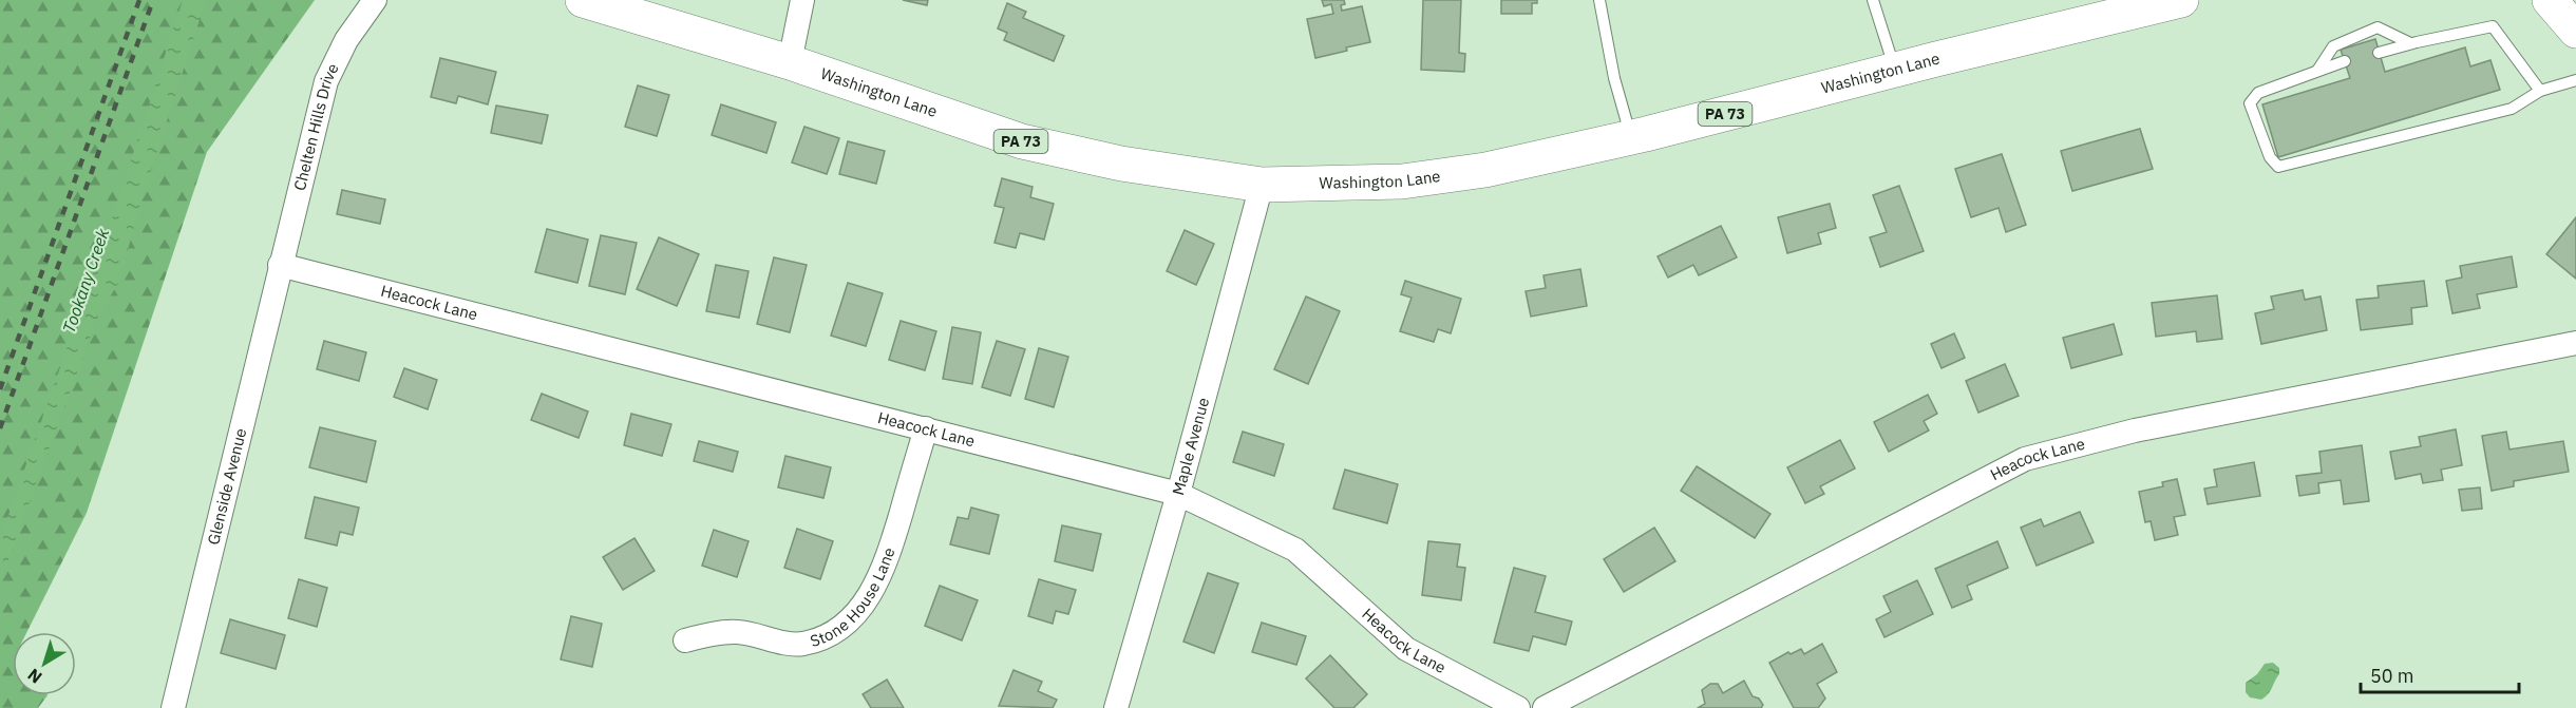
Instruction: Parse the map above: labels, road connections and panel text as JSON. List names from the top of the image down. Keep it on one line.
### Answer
{"streets":{"main road":["Washington Lane","PA 73"],"street":["Chelten Hills Drive","Heacock Lane","Maple Avenue","Glenside Avenue","Stone House Lane"]},"crossings":[["Washington Lane","Maple Avenue"],["Chelten Hills Drive","Heacock Lane"],["Chelten Hills Drive","Glenside Avenue"],["Heacock Lane","Maple Avenue"],["Heacock Lane","Glenside Avenue"],["Heacock Lane","Stone House Lane"]],"water":["Tookany Creek"],"scale_bar":"50 m","north":"bottom left"}
